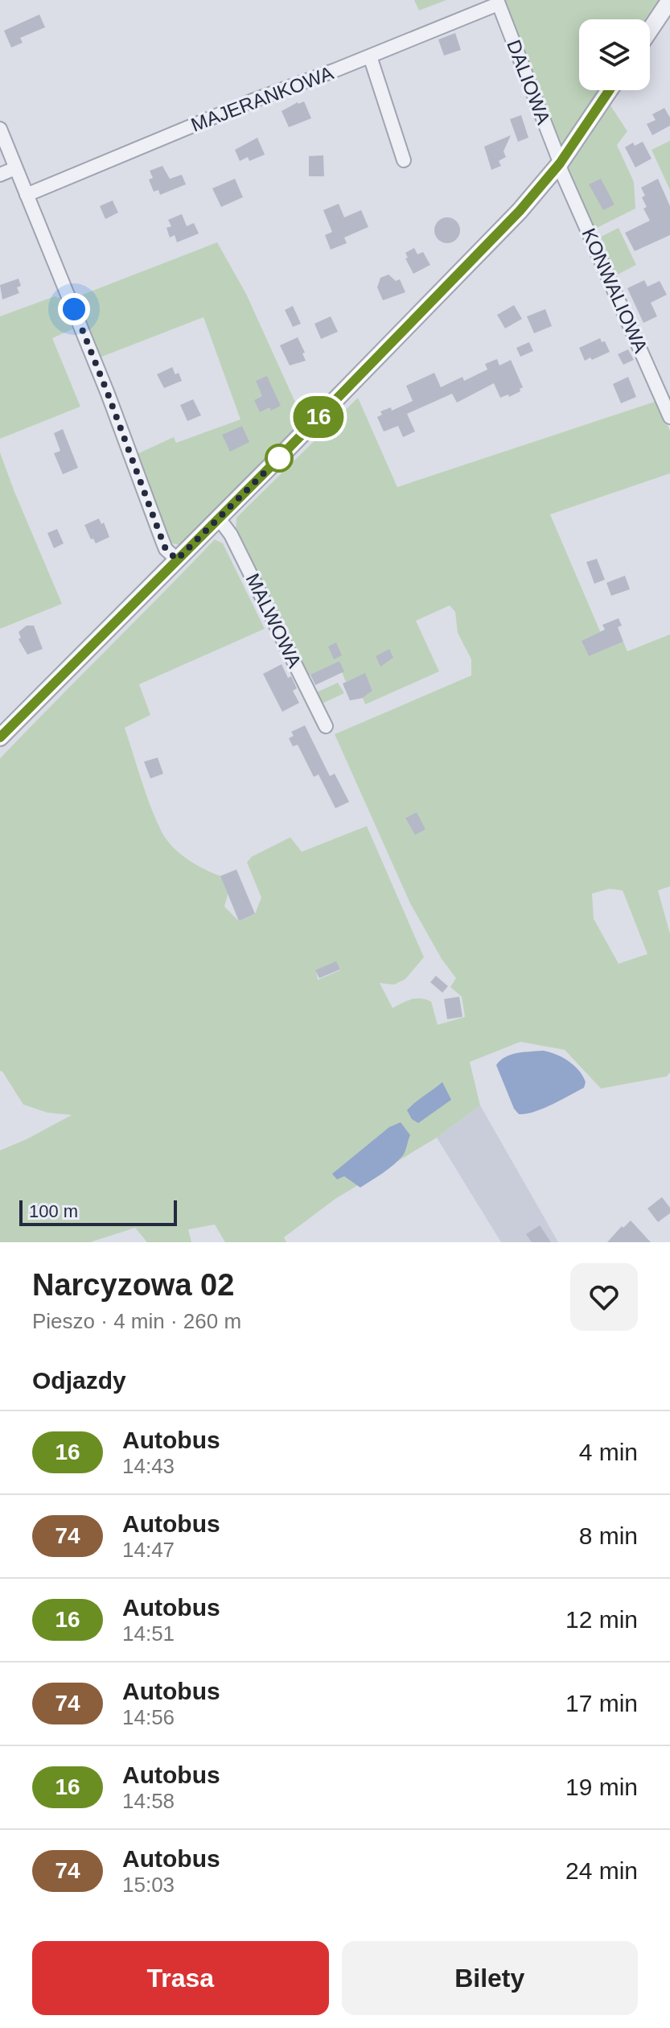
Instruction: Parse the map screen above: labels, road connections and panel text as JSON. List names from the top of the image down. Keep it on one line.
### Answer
{"streets":{"street":["DALIOWA","MAJERANKOWA","KONWALIOWA","MALWOWA"]},"crossings":[["DALIOWA","MAJERANKOWA"],["DALIOWA","KONWALIOWA"]],"lines":["bus line 16"],"scale_bar":"100 m","page":{"on_map":"16","scale":"100 m","heading":[["Narcyzowa 02","Pieszo · 4 min · 260 m"],"Odjazdy"],"list":[{"mark":"16","name":"Autobus","note":"14:43","value":"4 min"},{"mark":"74","name":"Autobus","note":"14:47","value":"8 min"},{"mark":"16","name":"Autobus","note":"14:51","value":"12 min"},{"mark":"74","name":"Autobus","note":"14:56","value":"17 min"},{"mark":"16","name":"Autobus","note":"14:58","value":"19 min"},{"mark":"74","name":"Autobus","note":"15:03","value":"24 min"}],"buttons":["Trasa","Bilety"]}}
